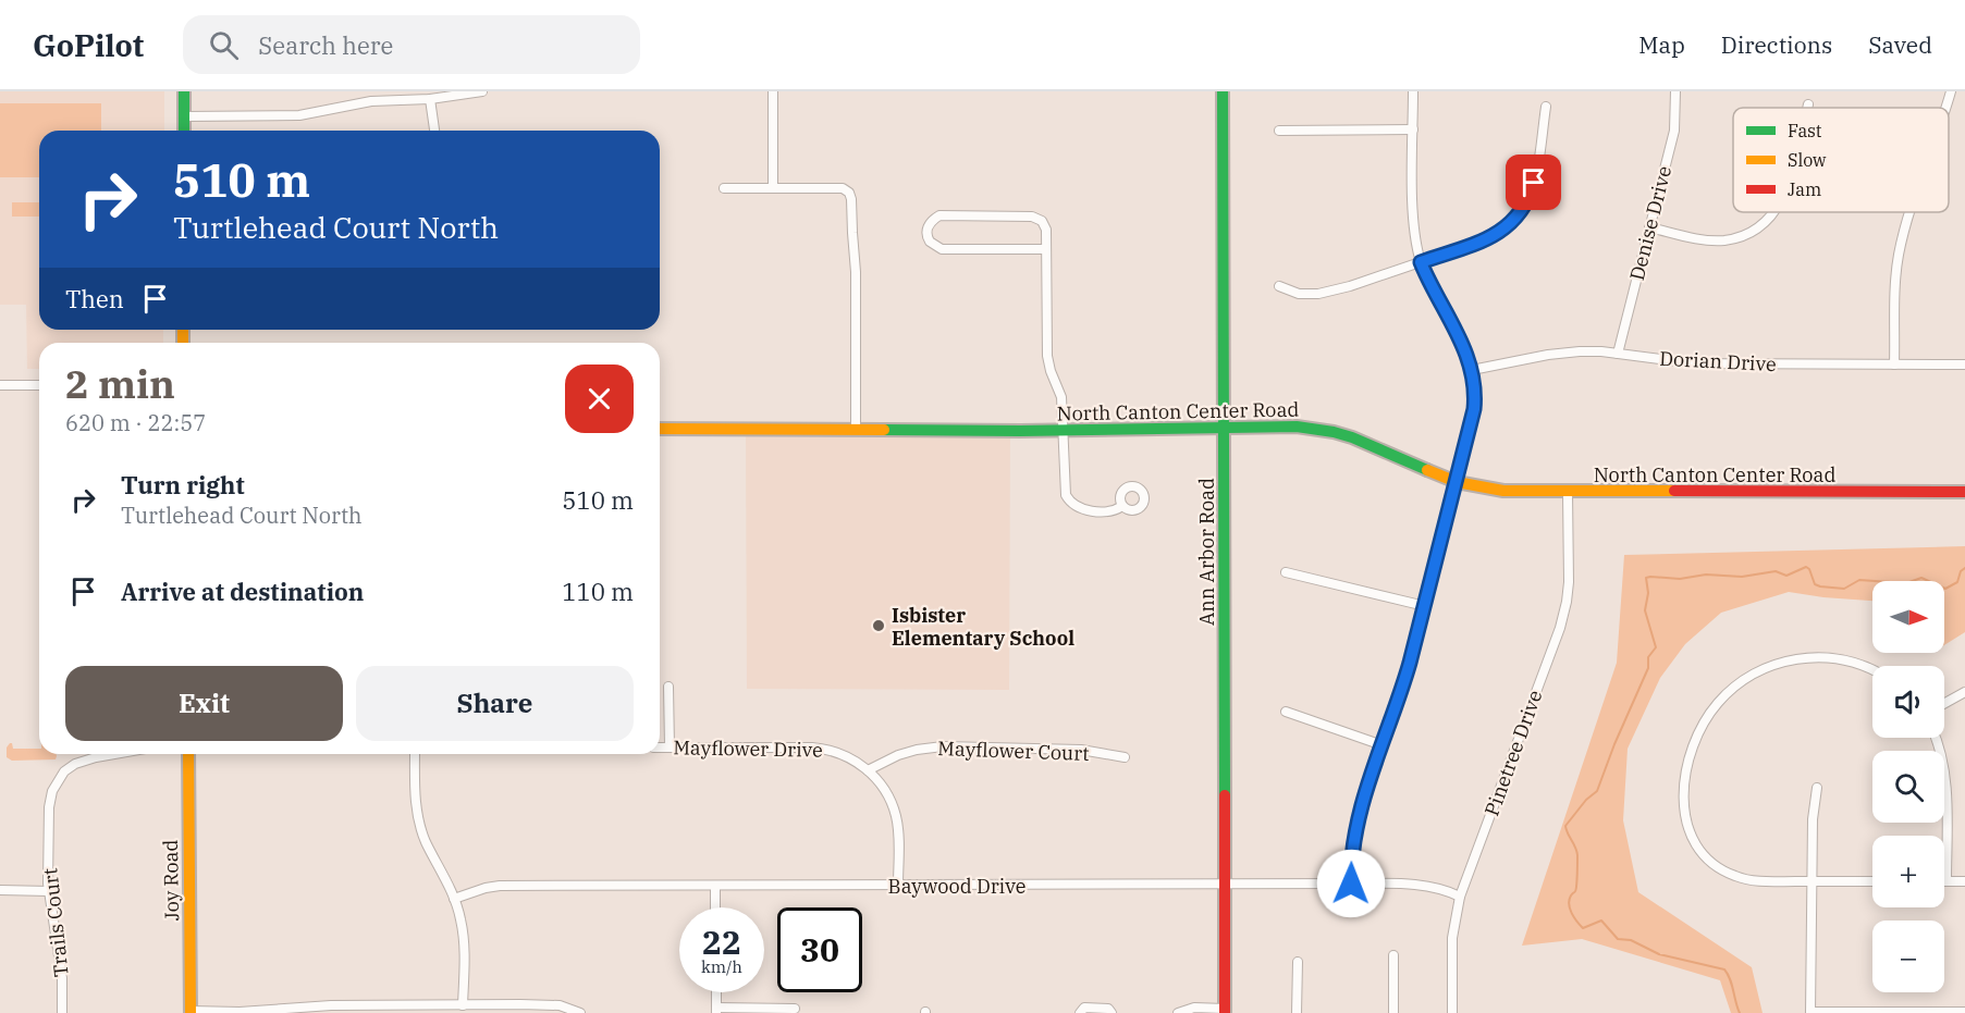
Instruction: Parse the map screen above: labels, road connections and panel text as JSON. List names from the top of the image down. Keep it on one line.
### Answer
{"streets":{"street":["Denise Drive","Dorian Drive","North Canton Center Road","Ann Arbor Road","Mayflower Drive","Mayflower Court","Pinetree Drive","Joy Road","Baywood Drive","Trails Court"]},"crossings":[["Denise Drive","Dorian Drive"],["North Canton Center Road","Ann Arbor Road"],["North Canton Center Road","Pinetree Drive"],["Ann Arbor Road","Baywood Drive"],["Mayflower Drive","Mayflower Court"],["Mayflower Drive","Baywood Drive"],["Pinetree Drive","Baywood Drive"]],"places":["Isbister Elementary School"],"legend":["Fast","Slow","Jam"],"north":"right","page":{"header":"GoPilot","search":"Search here","nav":["Map","Directions","Saved"],"turn":["510 m","Turtlehead Court North"],"then":"Then","heading":["2 min","620 m · 22:57"],"list":[{"name":"Turn right","note":"Turtlehead Court North","value":"510 m"},{"name":"Arrive at destination","value":"110 m"}],"map_buttons":["+","−"],"buttons":["Exit","Share"],"speed":"22 km/h","limit":"30"}}
